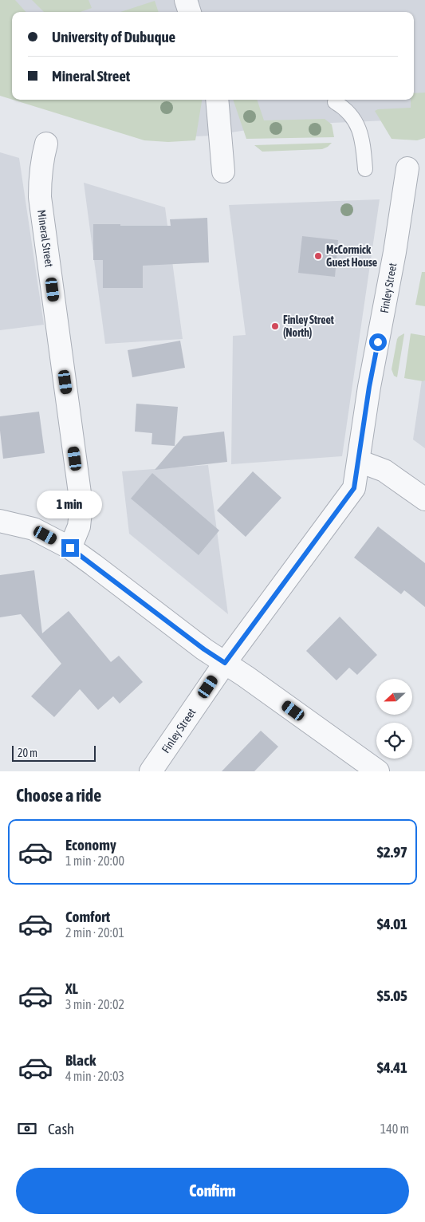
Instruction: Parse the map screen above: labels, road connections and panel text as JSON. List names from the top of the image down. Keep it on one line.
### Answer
{"streets":{"street":["Mineral Street","Finley Street"]},"places":["McCormick Guest House","Finley Street (North)"],"scale_bar":"20 m","north":"left","page":{"banner":["University of Dubuque","Mineral Street"],"bubble":"1 min","scale":"20 m","heading":"Choose a ride","list":[{"name":"Economy","note":"1 min · 20:00","value":"$2.97"},{"name":"Comfort","note":"2 min · 20:01","value":"$4.01"},{"name":"XL","note":"3 min · 20:02","value":"$5.05"},{"name":"Black","note":"4 min · 20:03","value":"$4.41"}],"pay":["Cash","140 m"],"buttons":"Confirm"}}
